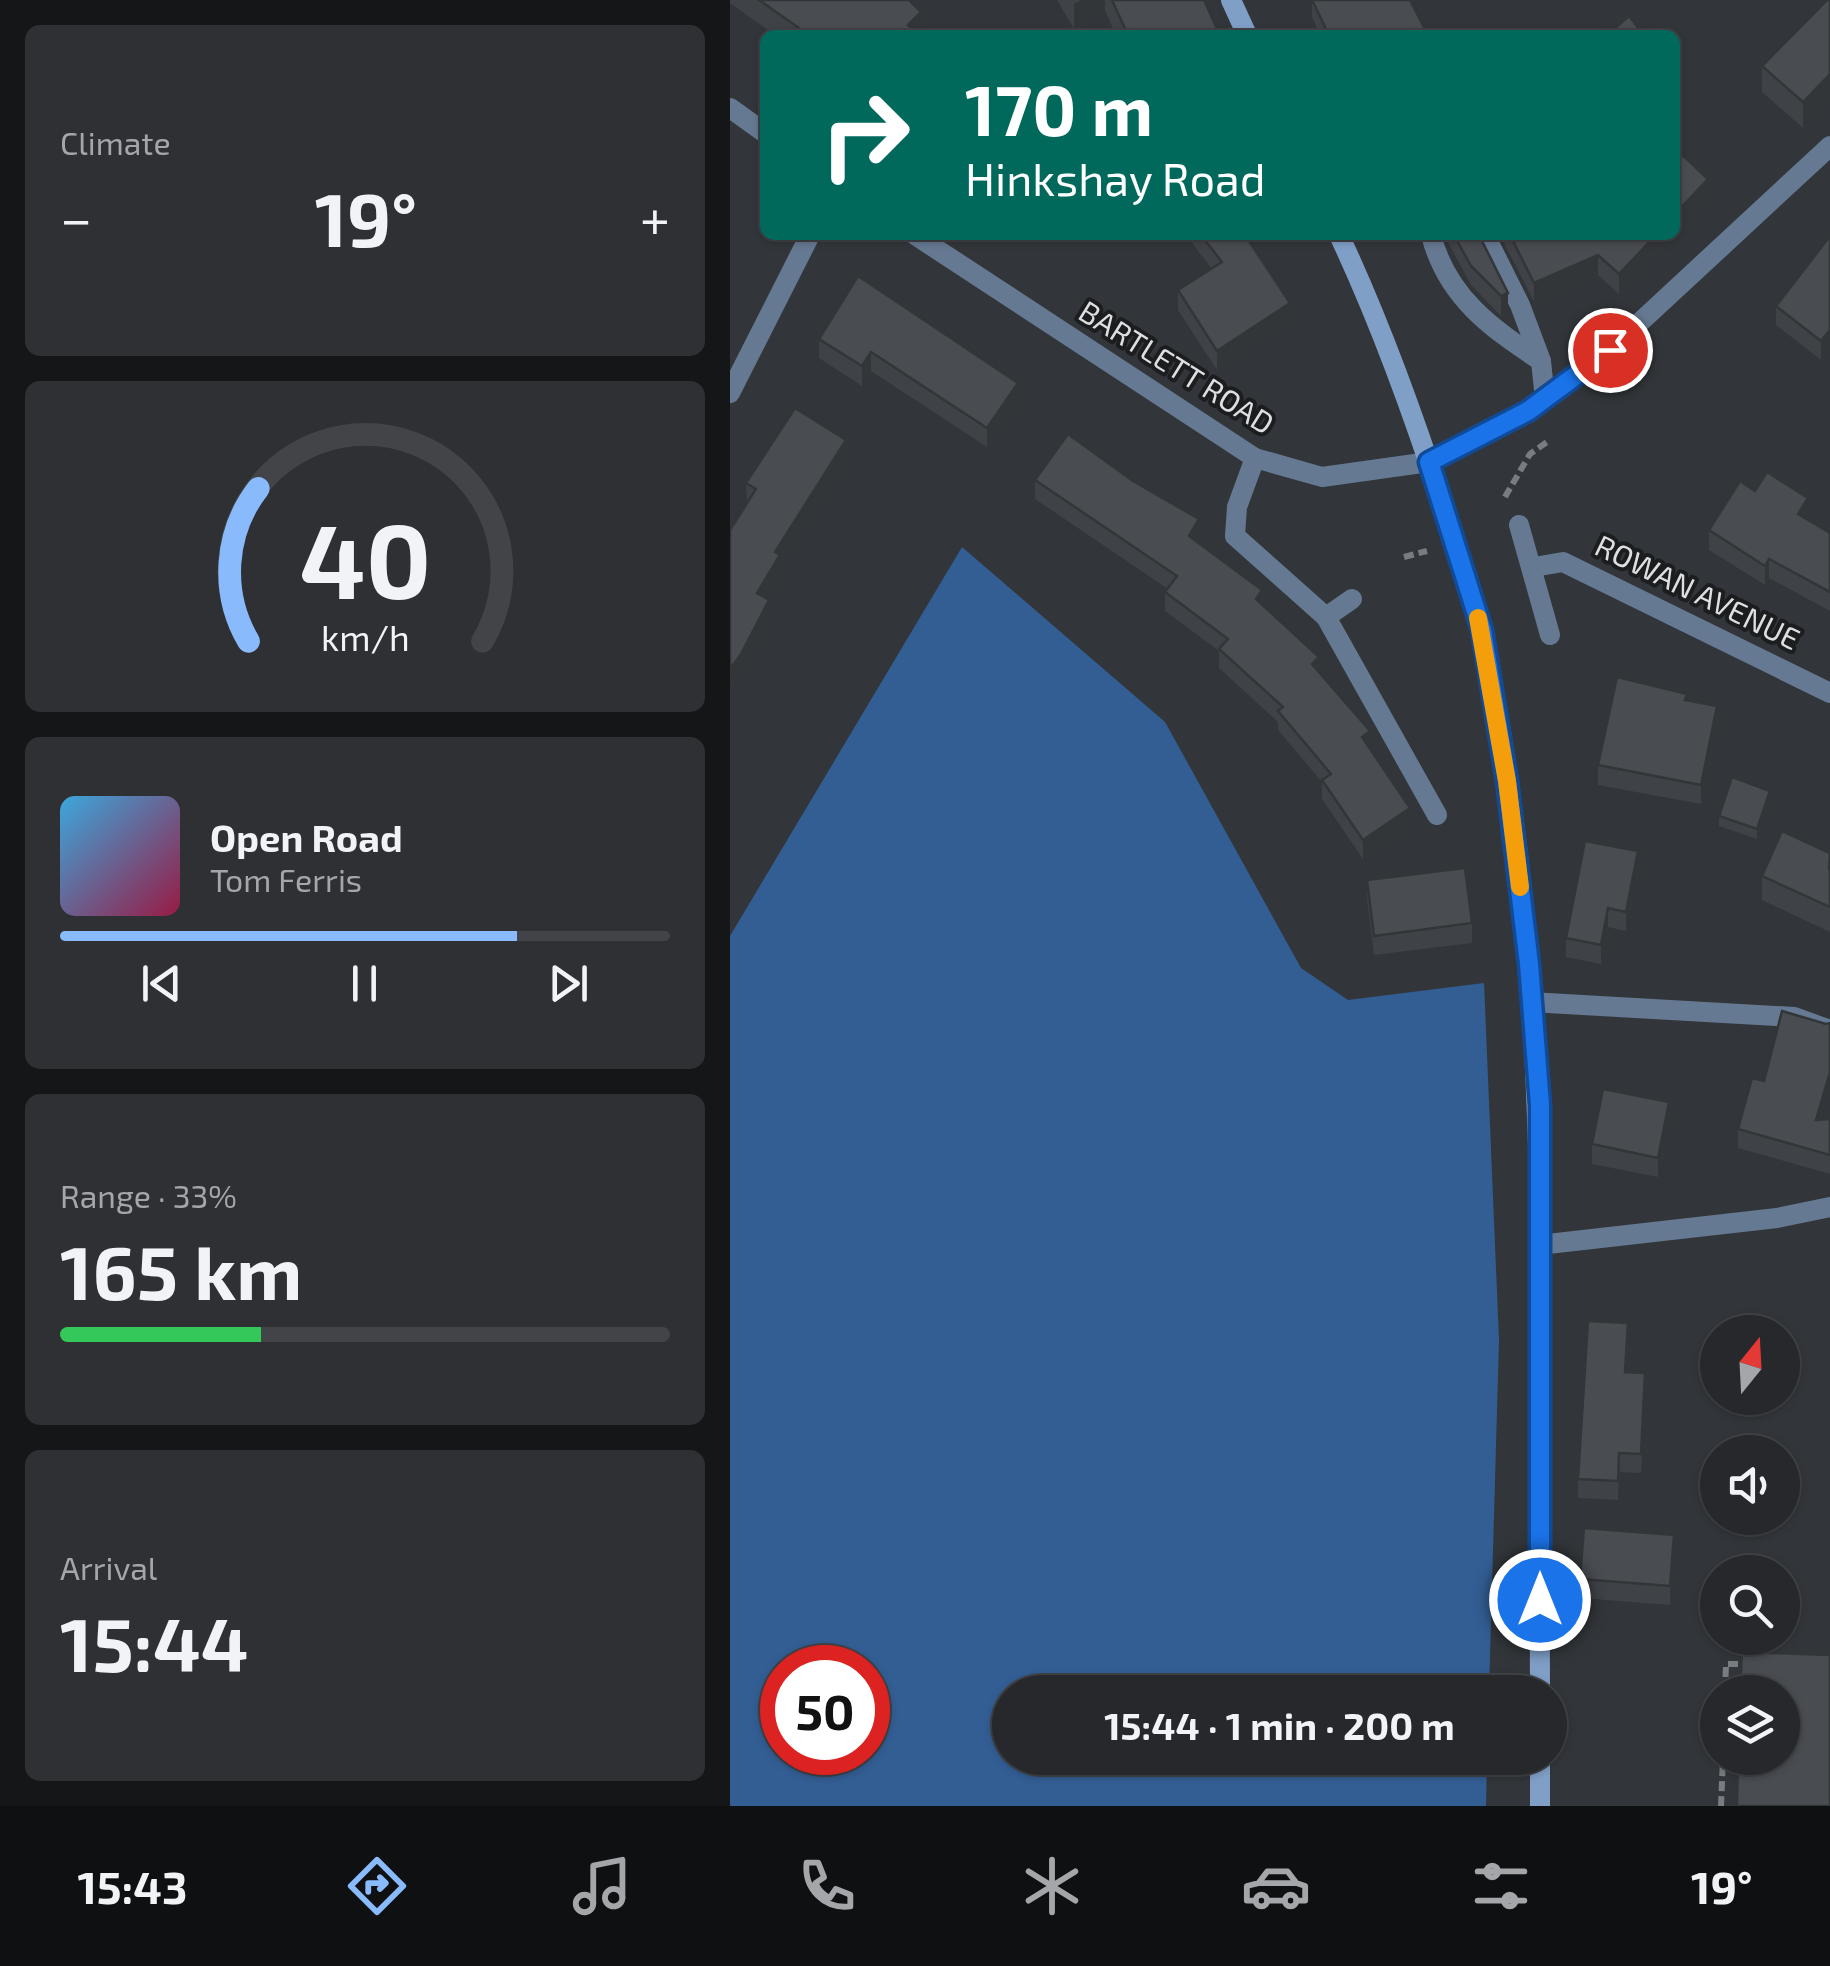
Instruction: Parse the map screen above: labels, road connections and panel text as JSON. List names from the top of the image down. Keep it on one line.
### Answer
{"streets":{"street":["BARTLETT ROAD","ROWAN AVENUE"]},"north":"top","page":{"tile":["Climate",["Range · 33%","165 km"],["Arrival","15:44"]],"turn":["170 m","Hinkshay Road"],"heat":["−","19°","+"],"song":["Open Road","Tom Ferris"],"limit":"50","trip":"15:44 · 1 min · 200 m","tabs":["15:43","19°"],"gauge":["40","km/h"]}}
